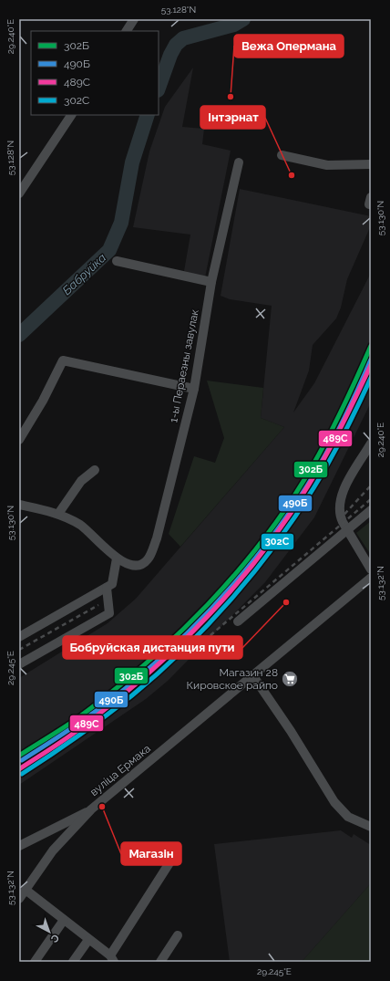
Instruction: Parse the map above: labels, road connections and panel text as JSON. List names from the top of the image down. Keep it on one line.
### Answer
{"streets":{"street":["1-ы Пераезны завулак","вуліца Ермака"]},"water":["Бабруйка"],"places":{"other":["Вежа Опермана","Інтэрнат","Бобруйская дистанция пути","Магазін"],"supermarket":["Магазин 28 Кировское райпо"]},"lines":["transit line 302Б","transit line 490Б","transit line 489С","transit line 302С"],"legend":["302Б","490Б","489С","302С"],"north":"bottom right","coordinates":["53.128°N","29.240°E","53.130°N","53.132°N","29.245°E"]}
